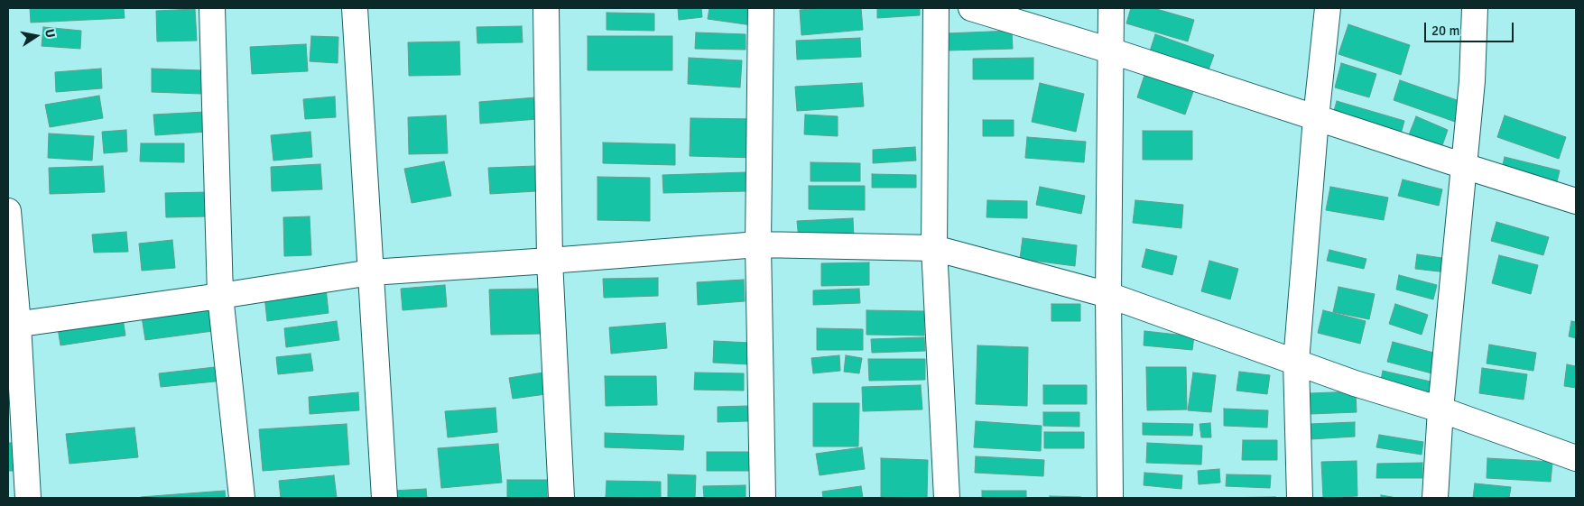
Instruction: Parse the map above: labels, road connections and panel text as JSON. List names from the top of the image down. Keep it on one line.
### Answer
{"scale_bar":"20 m","north":"right"}
